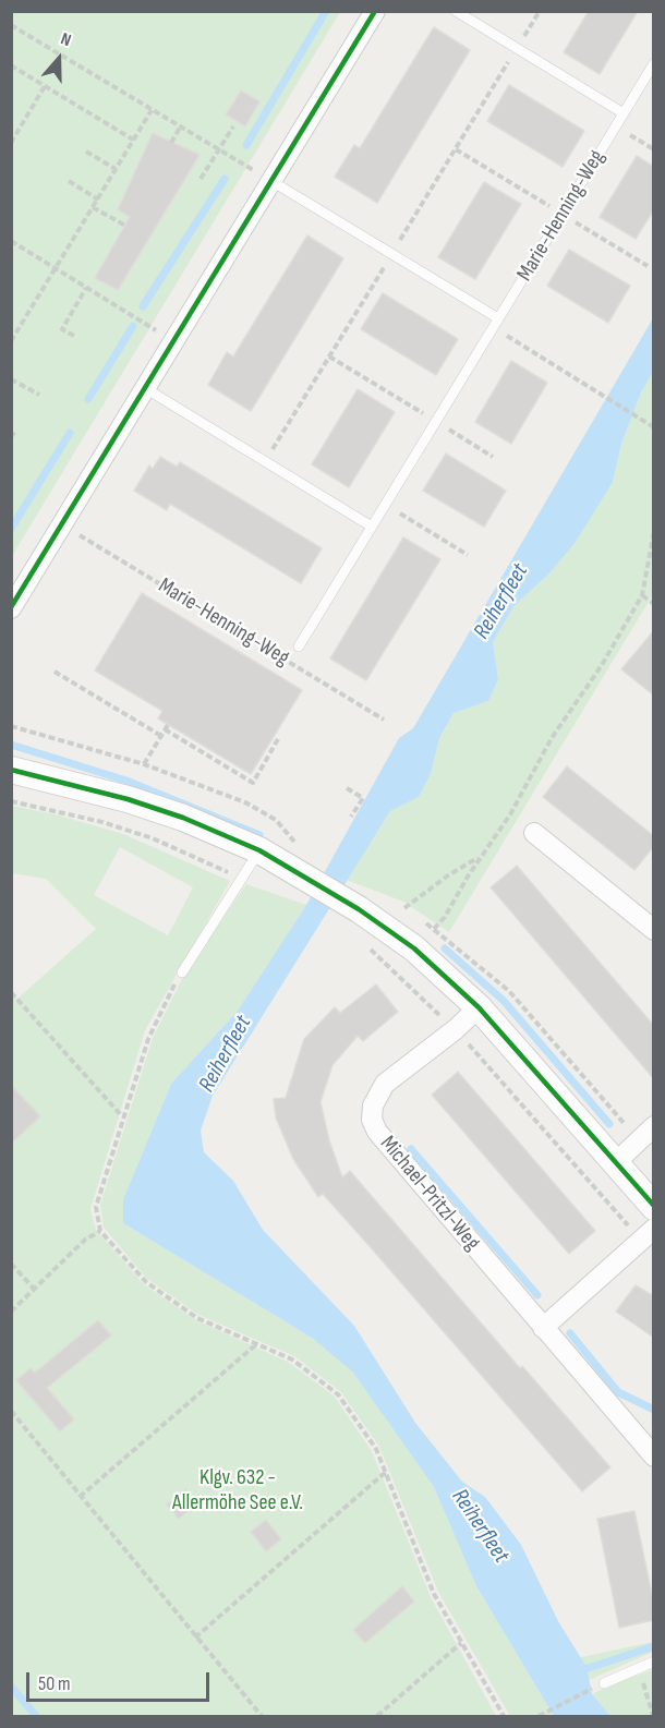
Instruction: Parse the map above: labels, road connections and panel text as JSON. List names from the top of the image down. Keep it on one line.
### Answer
{"streets":{"street":["Michael-Pritzl-Weg"],"lane":["Marie-Henning-Weg"]},"water":["Reiherfleet"],"parks":["Klgv. 632 - Allermöhe See e.V."],"scale_bar":"50 m","north":"top"}
